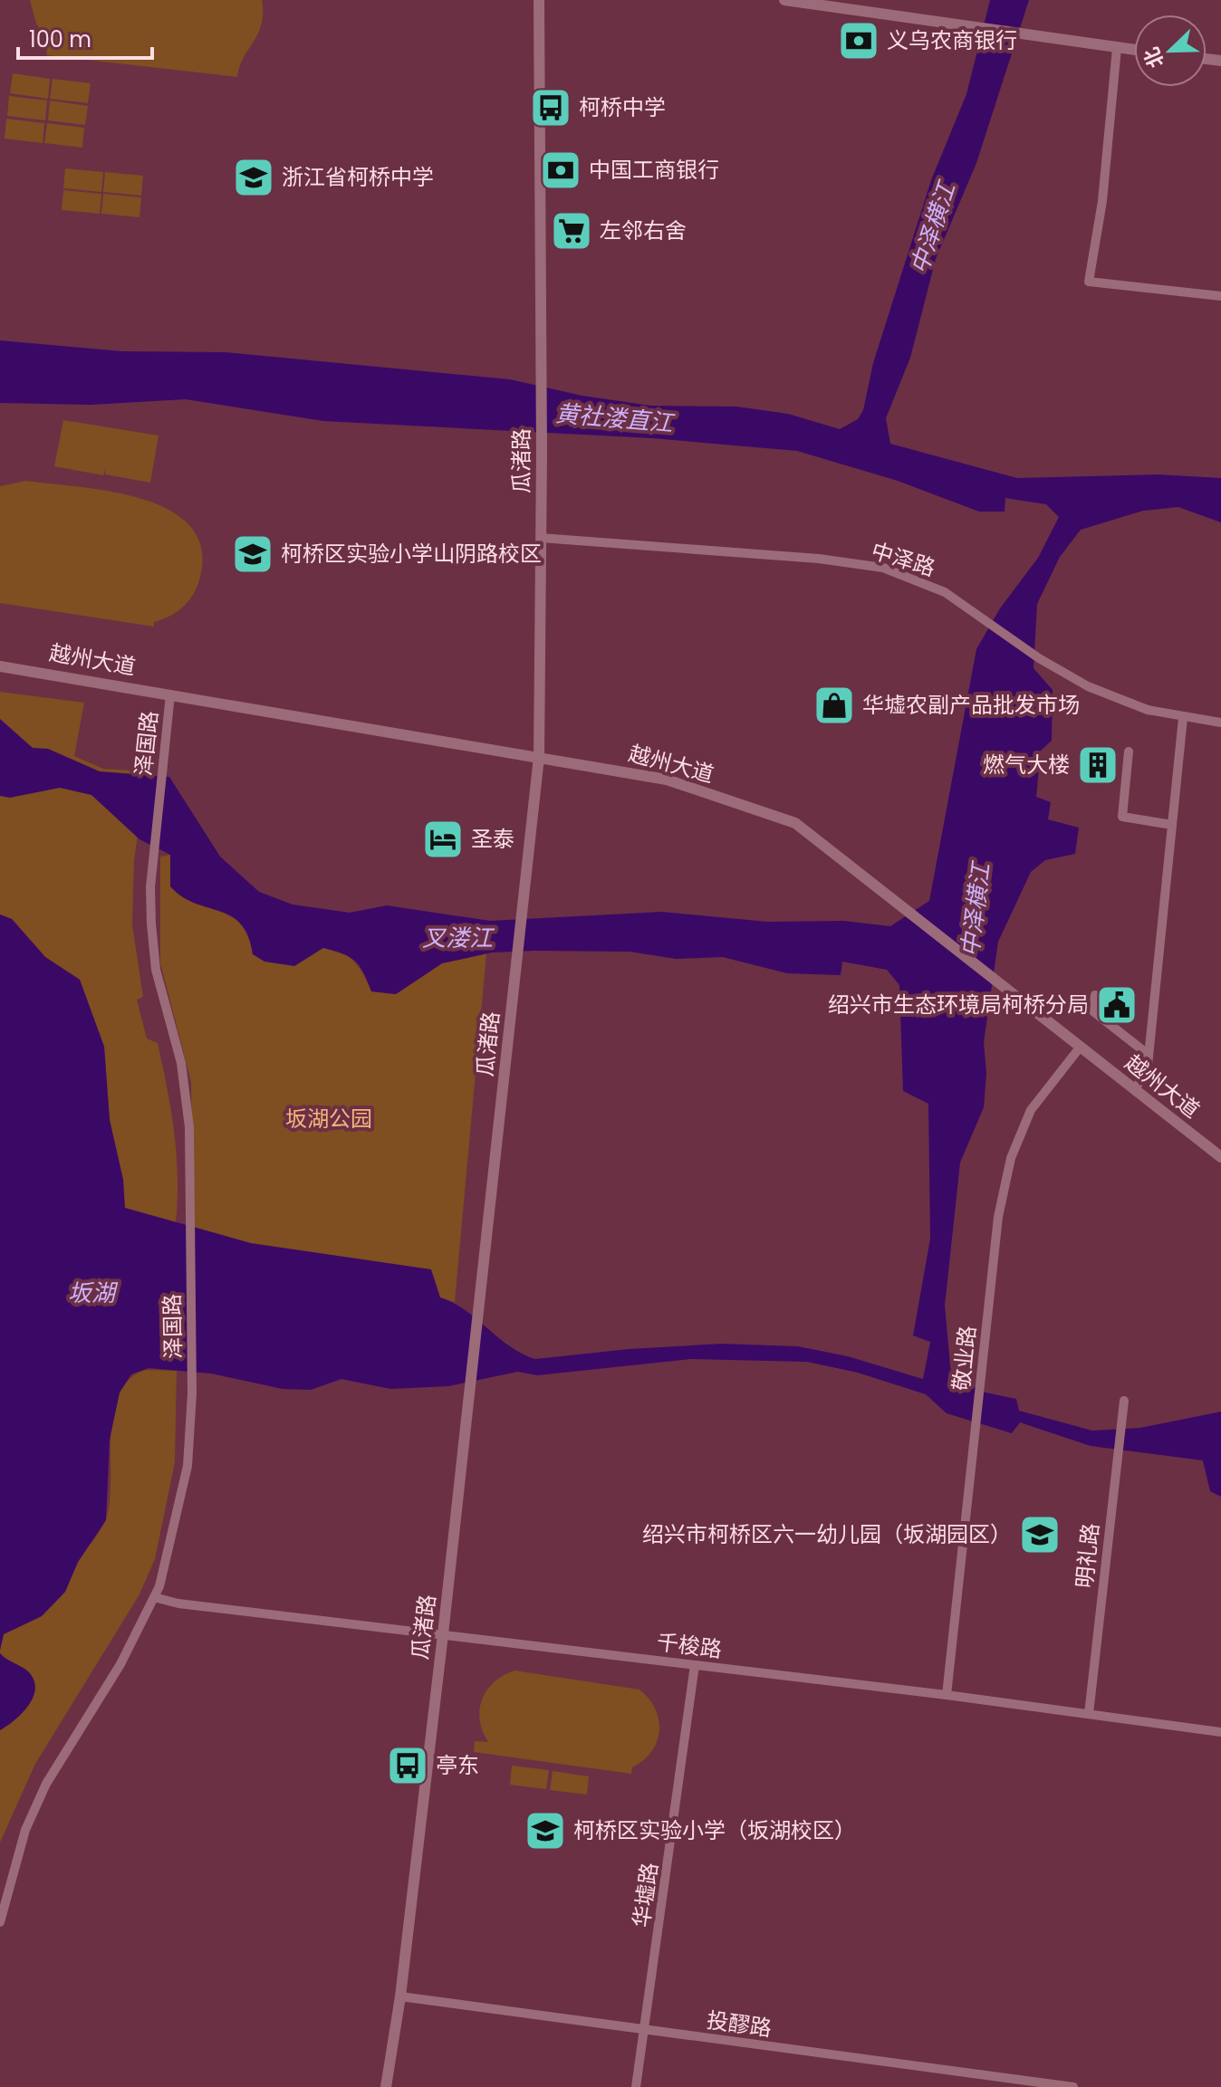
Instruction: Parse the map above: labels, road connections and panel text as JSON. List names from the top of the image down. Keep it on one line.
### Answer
{"streets":{"street":["瓜渚路","中泽路","越州大道","泽国路","敬业路","明礼路","千梭路","华墟路","投醪路"]},"crossings":[["瓜渚路","中泽路"],["瓜渚路","越州大道"],["瓜渚路","千梭路"],["瓜渚路","投醪路"],["越州大道","泽国路"],["越州大道","敬业路"],["泽国路","千梭路"],["敬业路","千梭路"],["明礼路","千梭路"],["千梭路","华墟路"],["华墟路","投醪路"]],"water":["中泽横江","黄社溇直江","叉溇江","坂湖"],"parks":["坂湖公园"],"places":{"bank":["义乌农商银行","中国工商银行"],"bus stop":["柯桥中学","亭东"],"school or university":["浙江省柯桥中学","柯桥区实验小学山阴路校区","绍兴市柯桥区六一幼儿园（坂湖园区）","柯桥区实验小学（坂湖校区）"],"supermarket":["左邻右舍"],"shop":["华墟农副产品批发市场"],"building":["燃气大楼"],"hotel":["圣泰"],"public building":["绍兴市生态环境局柯桥分局"]},"scale_bar":"100 m","north":"bottom left"}
